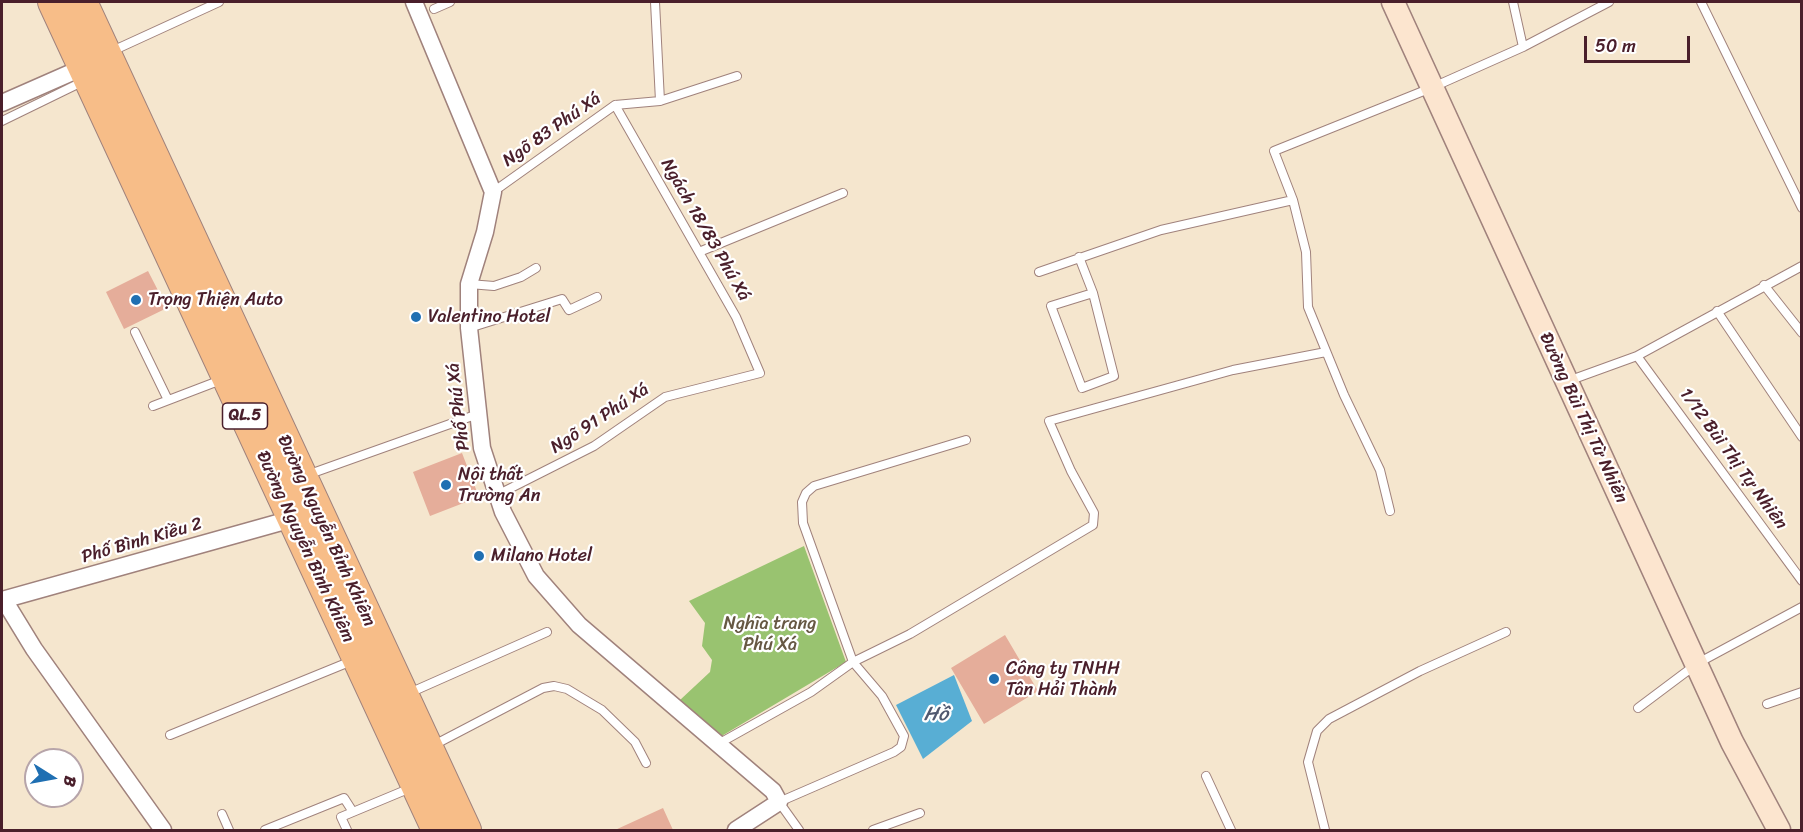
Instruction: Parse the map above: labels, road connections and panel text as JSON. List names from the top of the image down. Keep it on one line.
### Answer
{"streets":{"highway":["QL.5","Đường Nguyễn Bỉnh Khiêm","Đường Nguyễn Bình Khiêm"],"street":["Phố Phú Xá","Đường Bùi Thị Từ Nhiên","Phố Bình Kiều 2"],"lane":["Ngõ 83 Phú Xá","Ngách 18/83 Phú Xá","Ngõ 91 Phú Xá","1/12 Bùi Thị Tự Nhiên"]},"crossings":[["Ngõ 83 Phú Xá","Ngách 18/83 Phú Xá"],["Ngõ 83 Phú Xá","Phố Phú Xá"],["Ngách 18/83 Phú Xá","Ngõ 91 Phú Xá"],["Phố Phú Xá","Ngõ 91 Phú Xá"],["Đường Nguyễn Bỉnh Khiêm","Đường Nguyễn Bình Khiêm"],["Phố Bình Kiều 2","Đường Nguyễn Bình Khiêm"]],"water":["Hồ"],"parks":["Nghĩa trang Phú Xá"],"places":["Trọng Thiện Auto","Valentino Hotel","Nội thất Trường An","Milano Hotel","Công ty TNHH Tân Hải Thành"],"scale_bar":"50 m","north":"right"}
